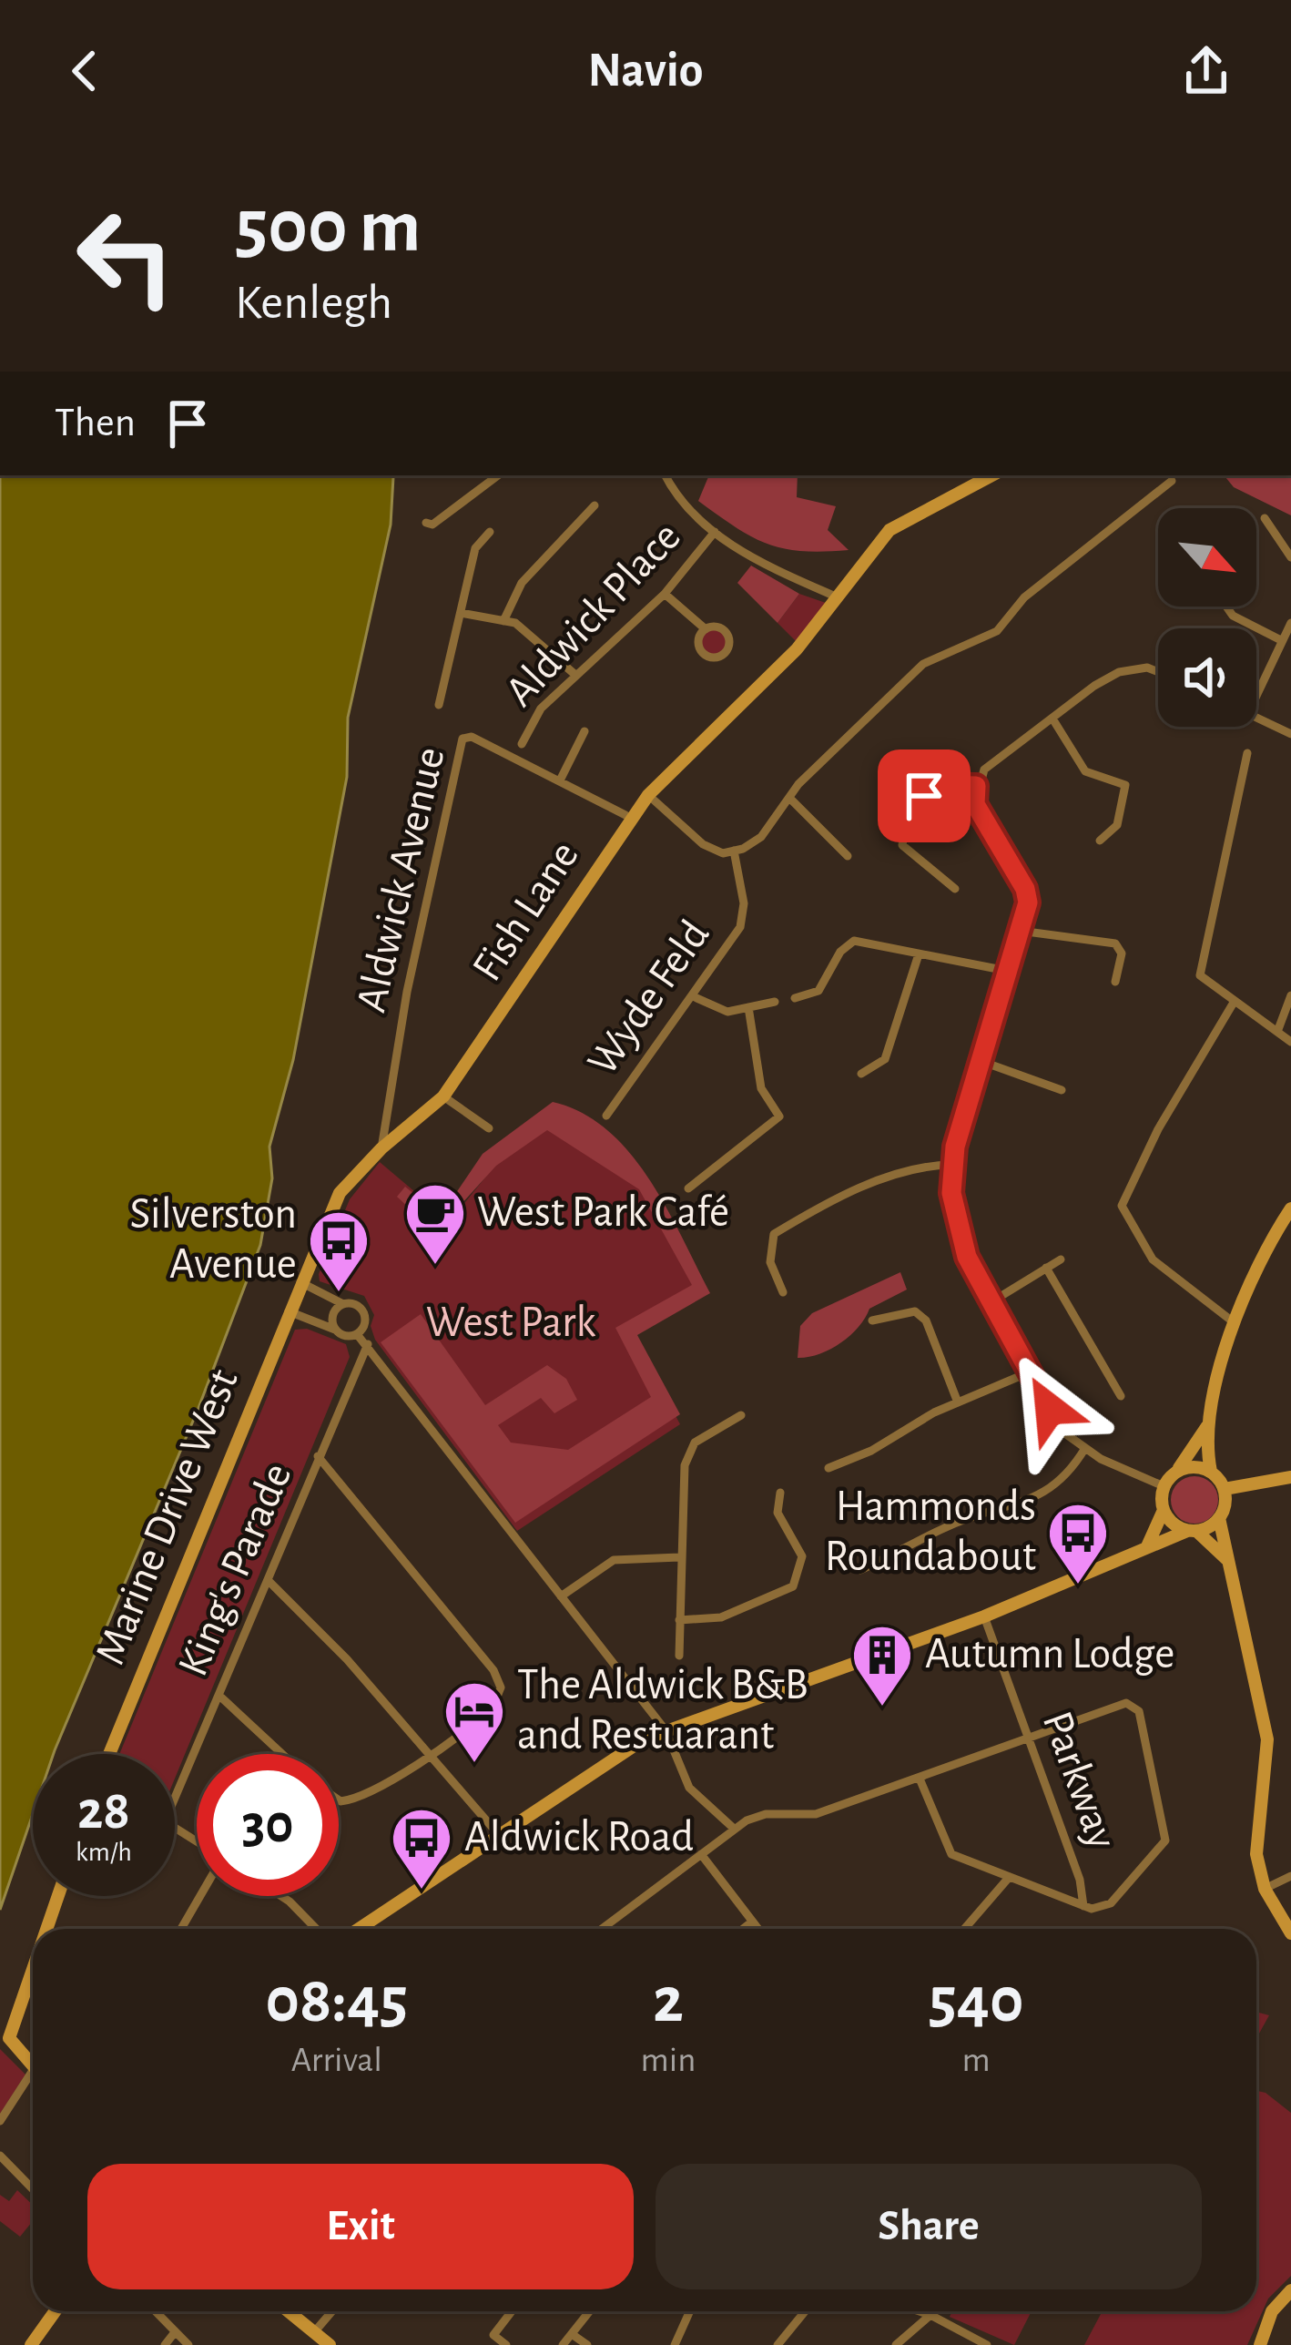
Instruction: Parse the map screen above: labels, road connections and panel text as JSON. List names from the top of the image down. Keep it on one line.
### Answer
{"streets":{"street":["Aldwick Place","Aldwick Avenue","Fish Lane","Wyde Feld","Marine Drive West","King's Parade","Parkway"]},"crossings":[["Aldwick Avenue","Fish Lane"],["Fish Lane","Marine Drive West"]],"parks":["West Park"],"places":{"cafe":["West Park Café"],"bus stop":["Silverston Avenue","Hammonds Roundabout","Aldwick Road"],"building":["Autumn Lodge"],"hotel":["The Aldwick B&B and Restuarant"]},"north":"bottom right","page":{"header":"Navio","turn":["500 m","Kenlegh"],"then":"Then","speed":"28 km/h","limit":"30","eta":["08:45","Arrival","2","min","540","m"],"buttons":["Exit","Share"]}}
